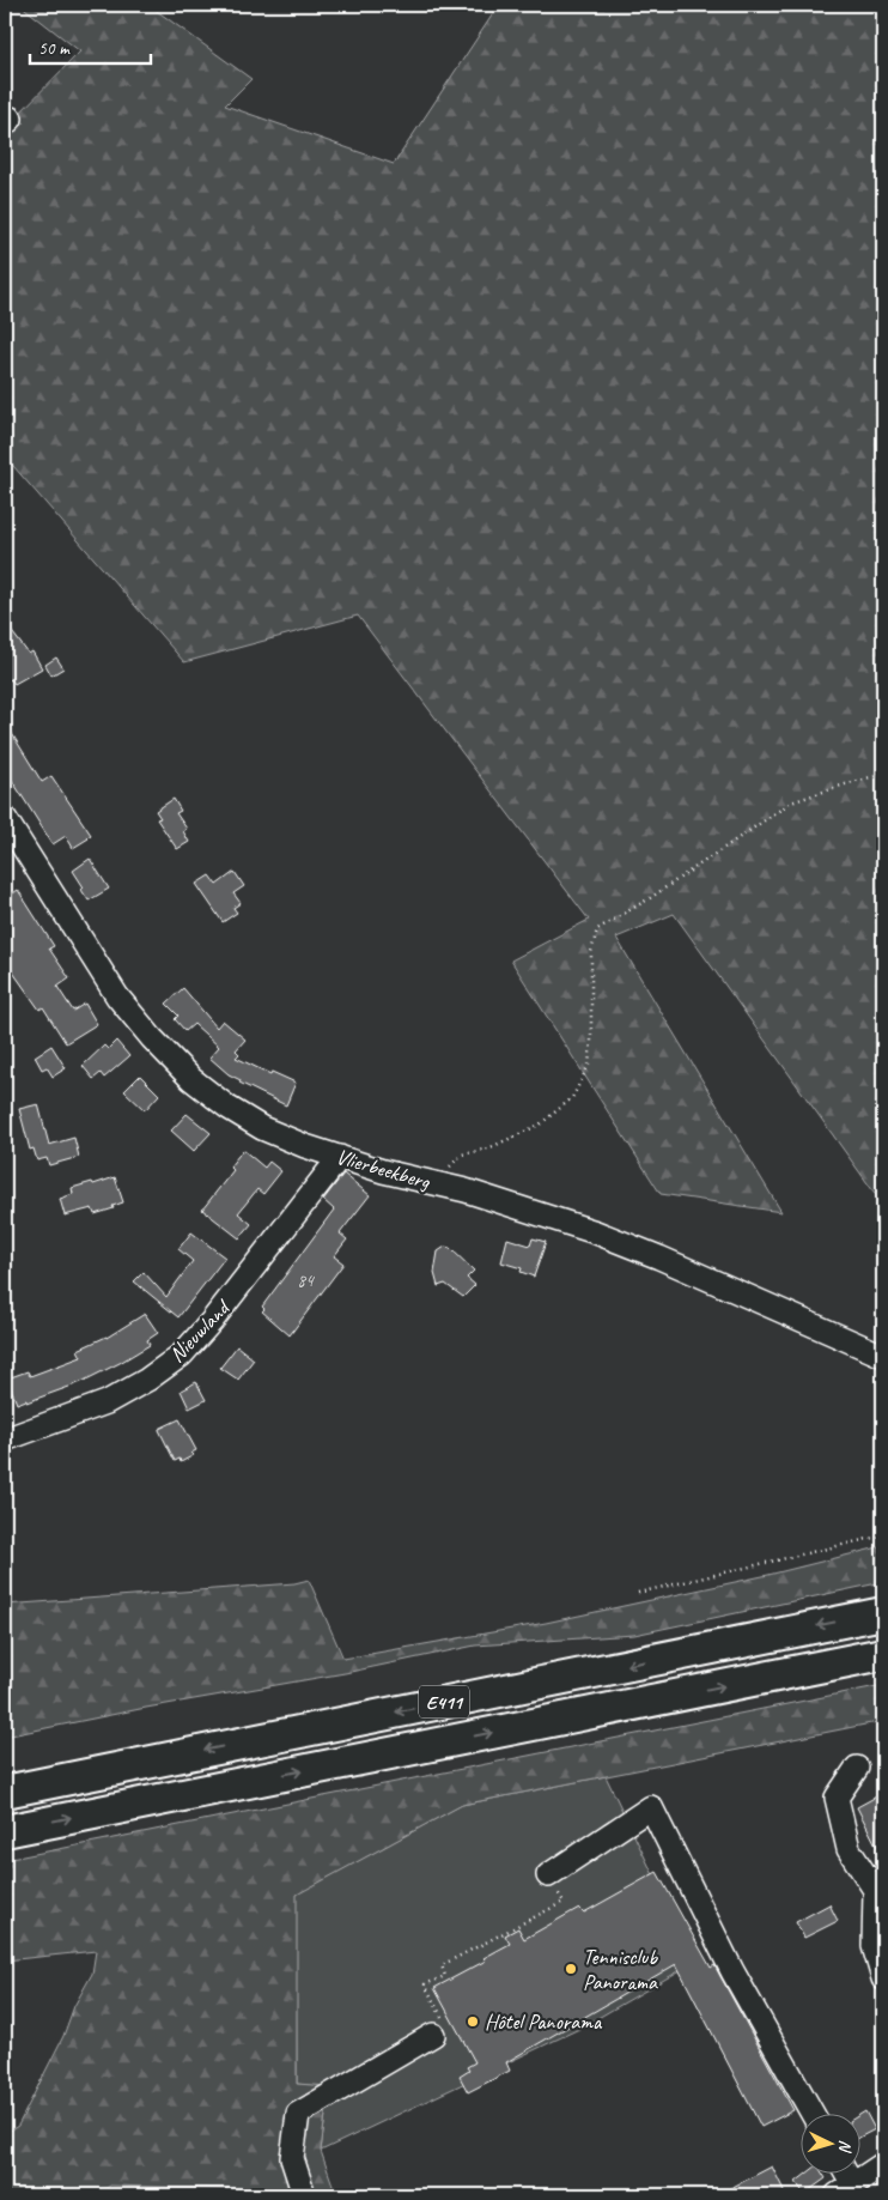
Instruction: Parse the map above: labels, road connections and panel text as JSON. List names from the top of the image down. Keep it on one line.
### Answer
{"streets":{"highway":["E411"],"street":["Vlierbeekberg","Nieuwland"]},"crossings":[["Vlierbeekberg","Nieuwland"]],"places":["Tennisclub Panorama","Hôtel Panorama"],"house_numbers":["84"],"scale_bar":"50 m","north":"right"}
